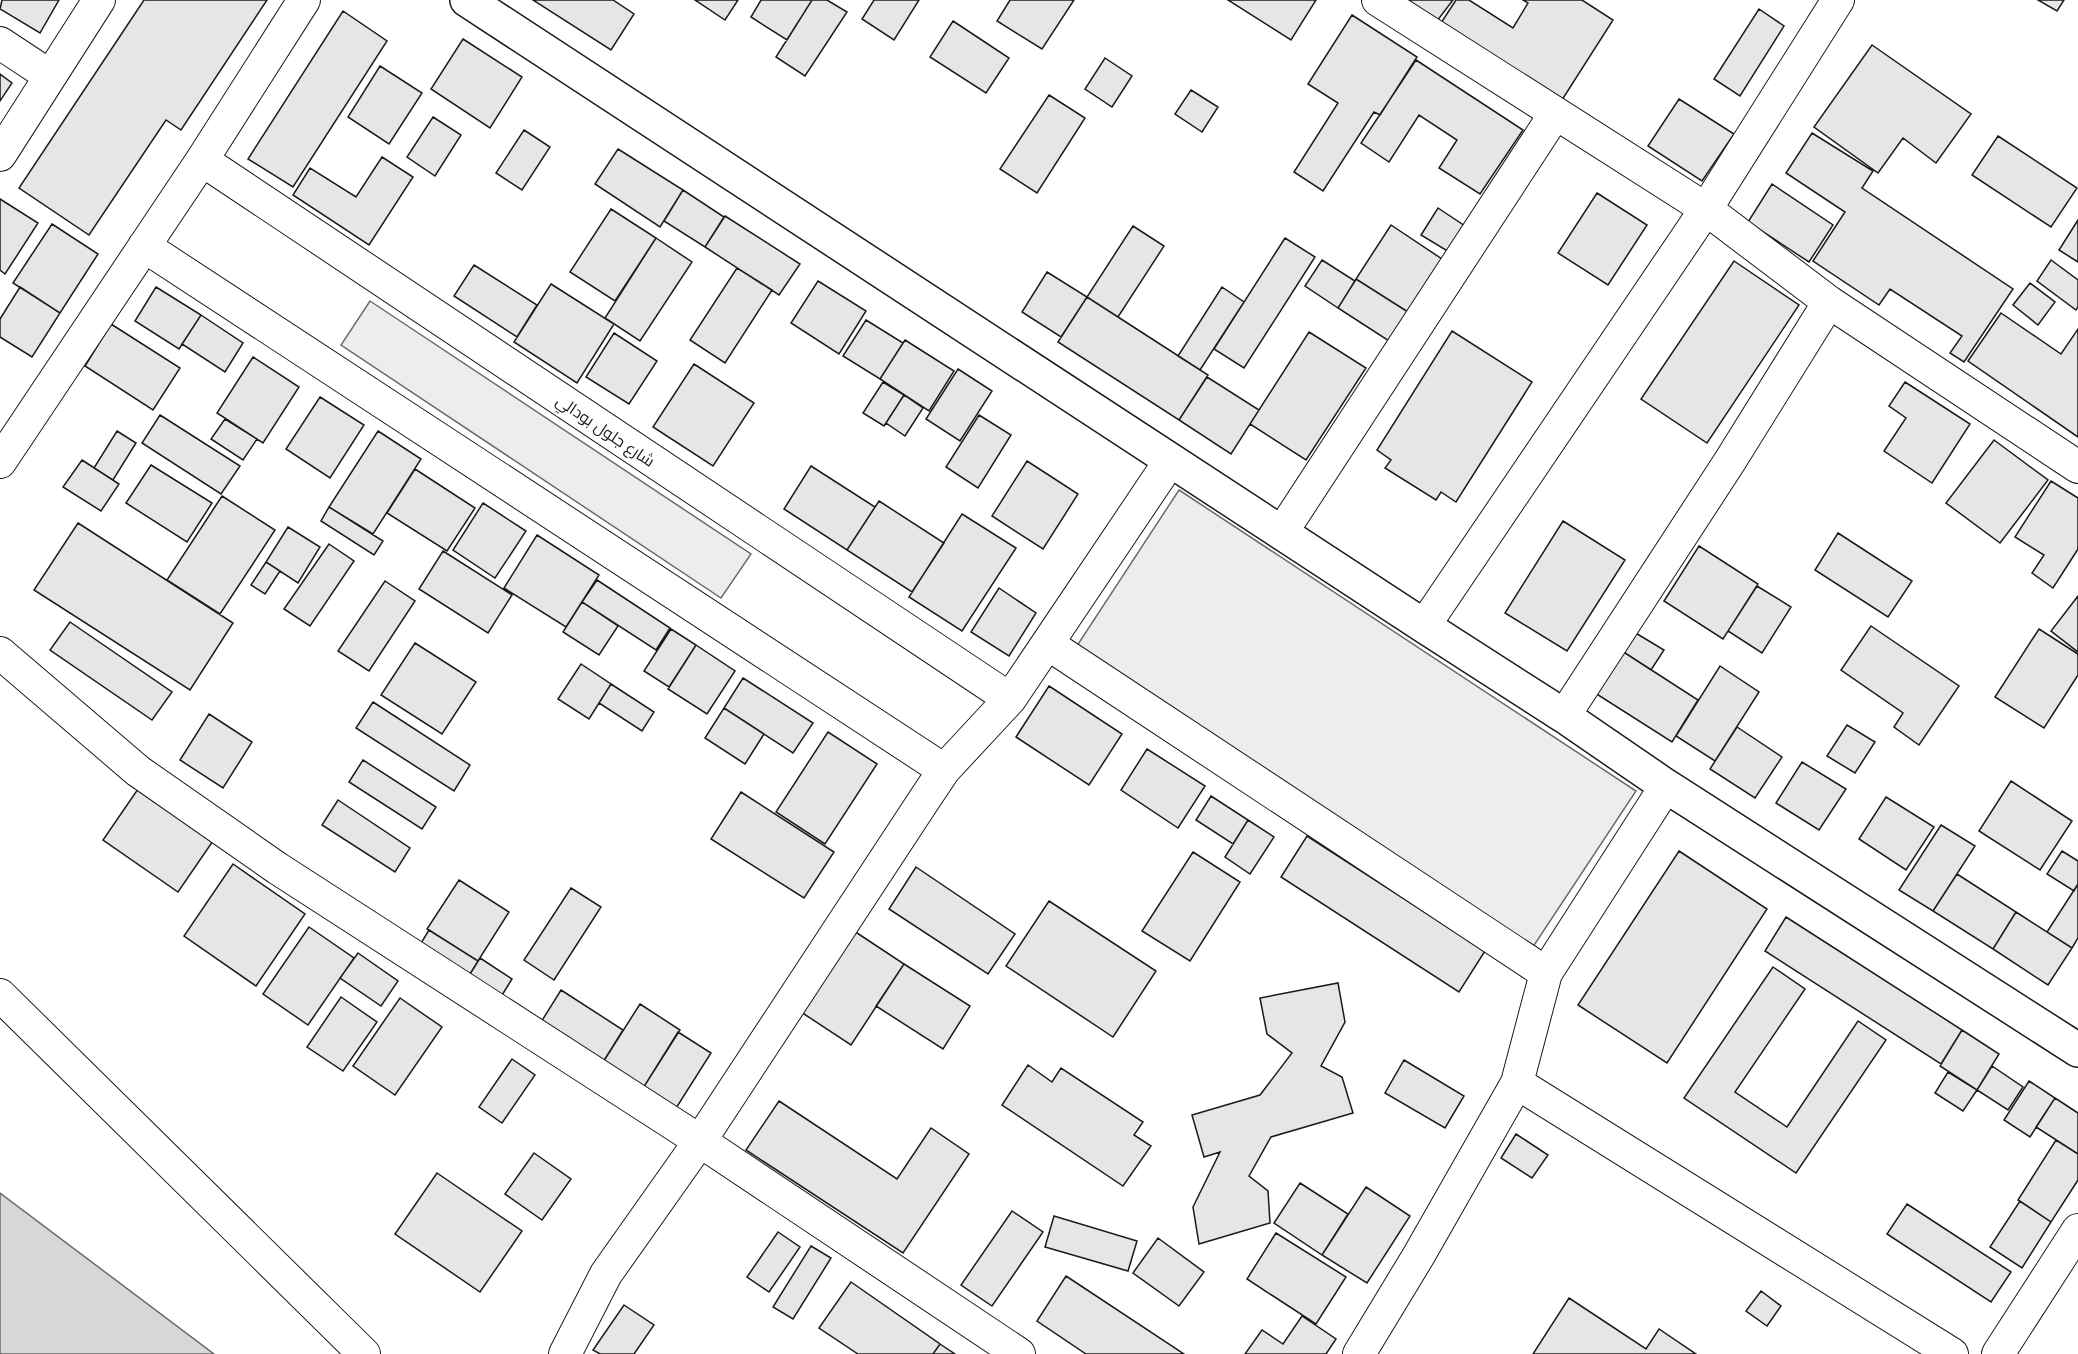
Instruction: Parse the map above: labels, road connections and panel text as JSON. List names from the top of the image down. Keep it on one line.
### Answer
{"streets":{"street":["شارع جلول بودالي"]}}
